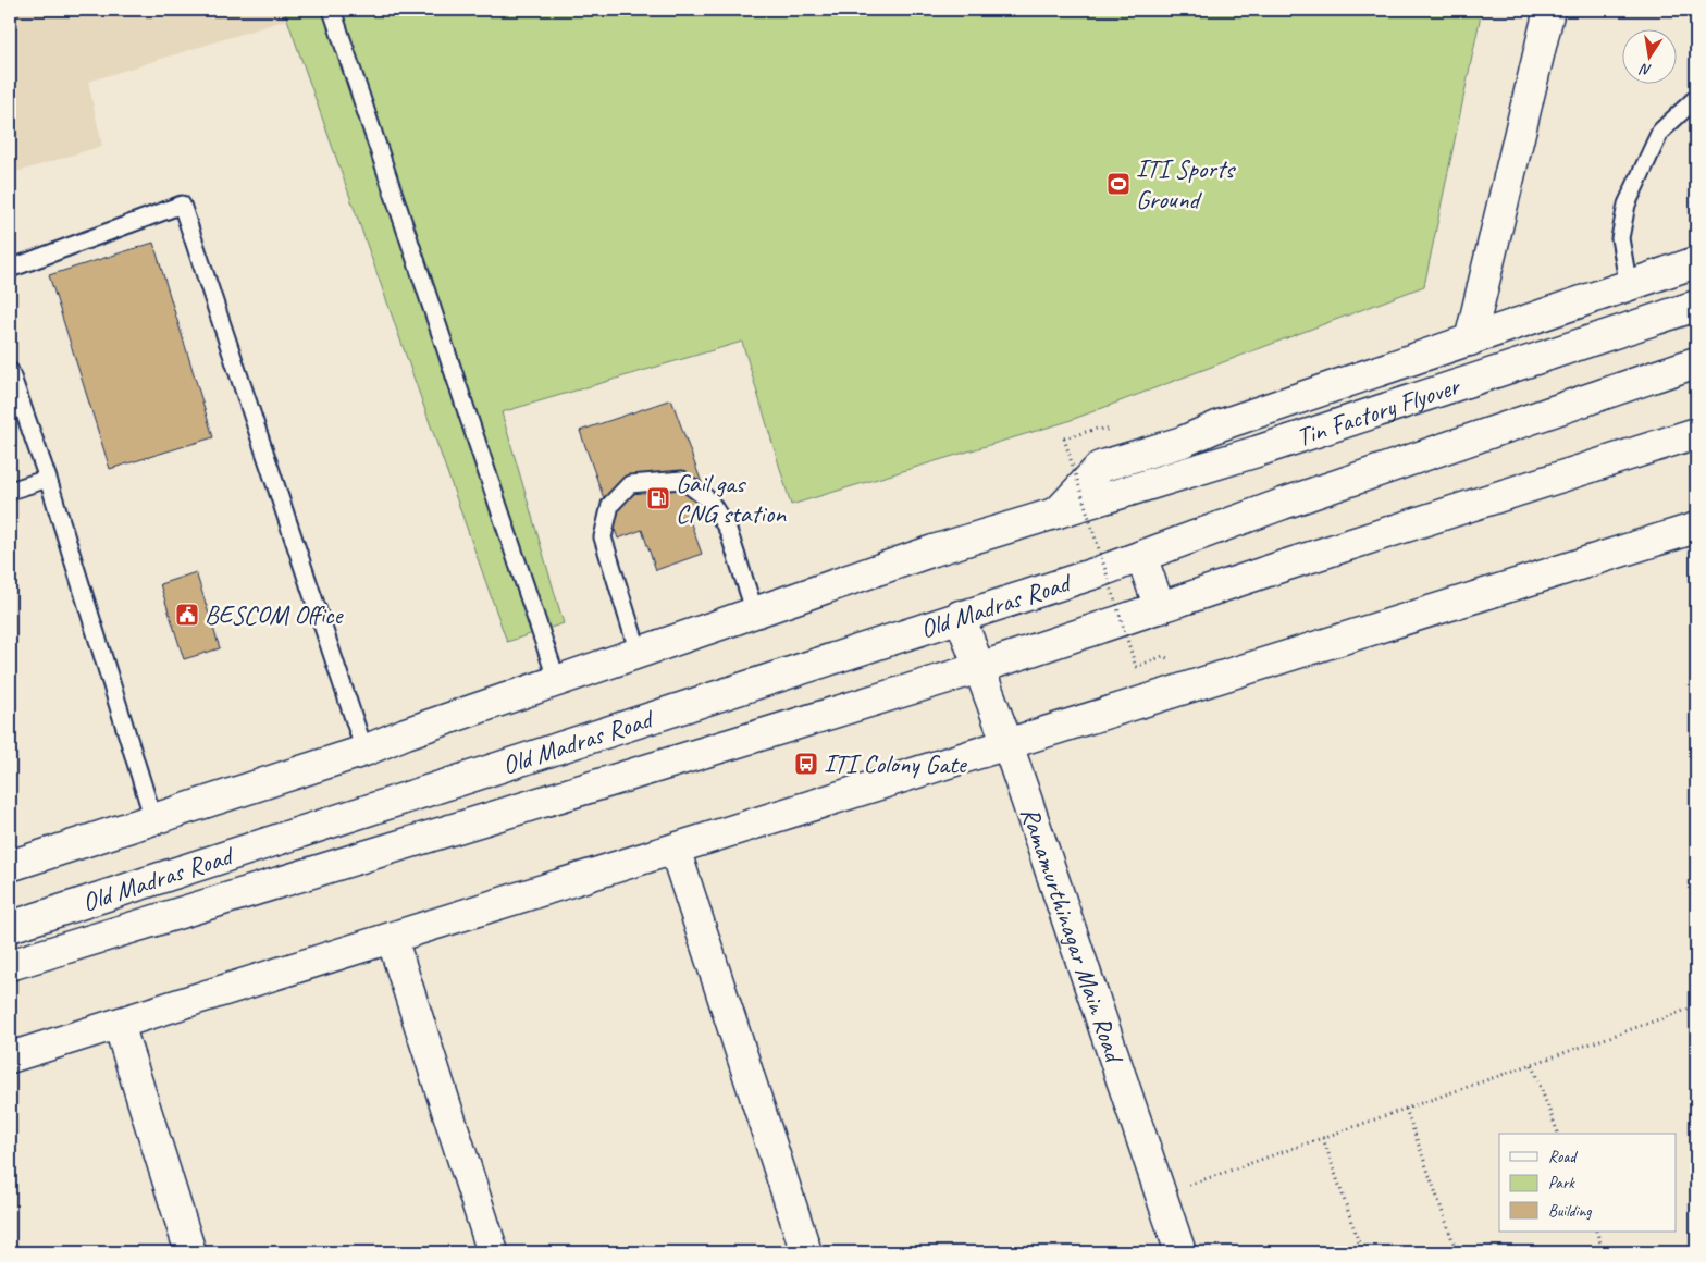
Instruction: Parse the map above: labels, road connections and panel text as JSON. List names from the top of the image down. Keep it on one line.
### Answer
{"streets":{"main road":["Tin Factory Flyover","Old Madras Road","Ramamurthinagar Main Road"]},"crossings":[["Old Madras Road","Ramamurthinagar Main Road"]],"places":{"sports":["ITI Sports Ground"],"fuel station":["Gail gas CNG station"],"public building":["BESCOM Office"],"bus stop":["ITI Colony Gate"]},"legend":["Road","Park","Building"],"north":"bottom"}
